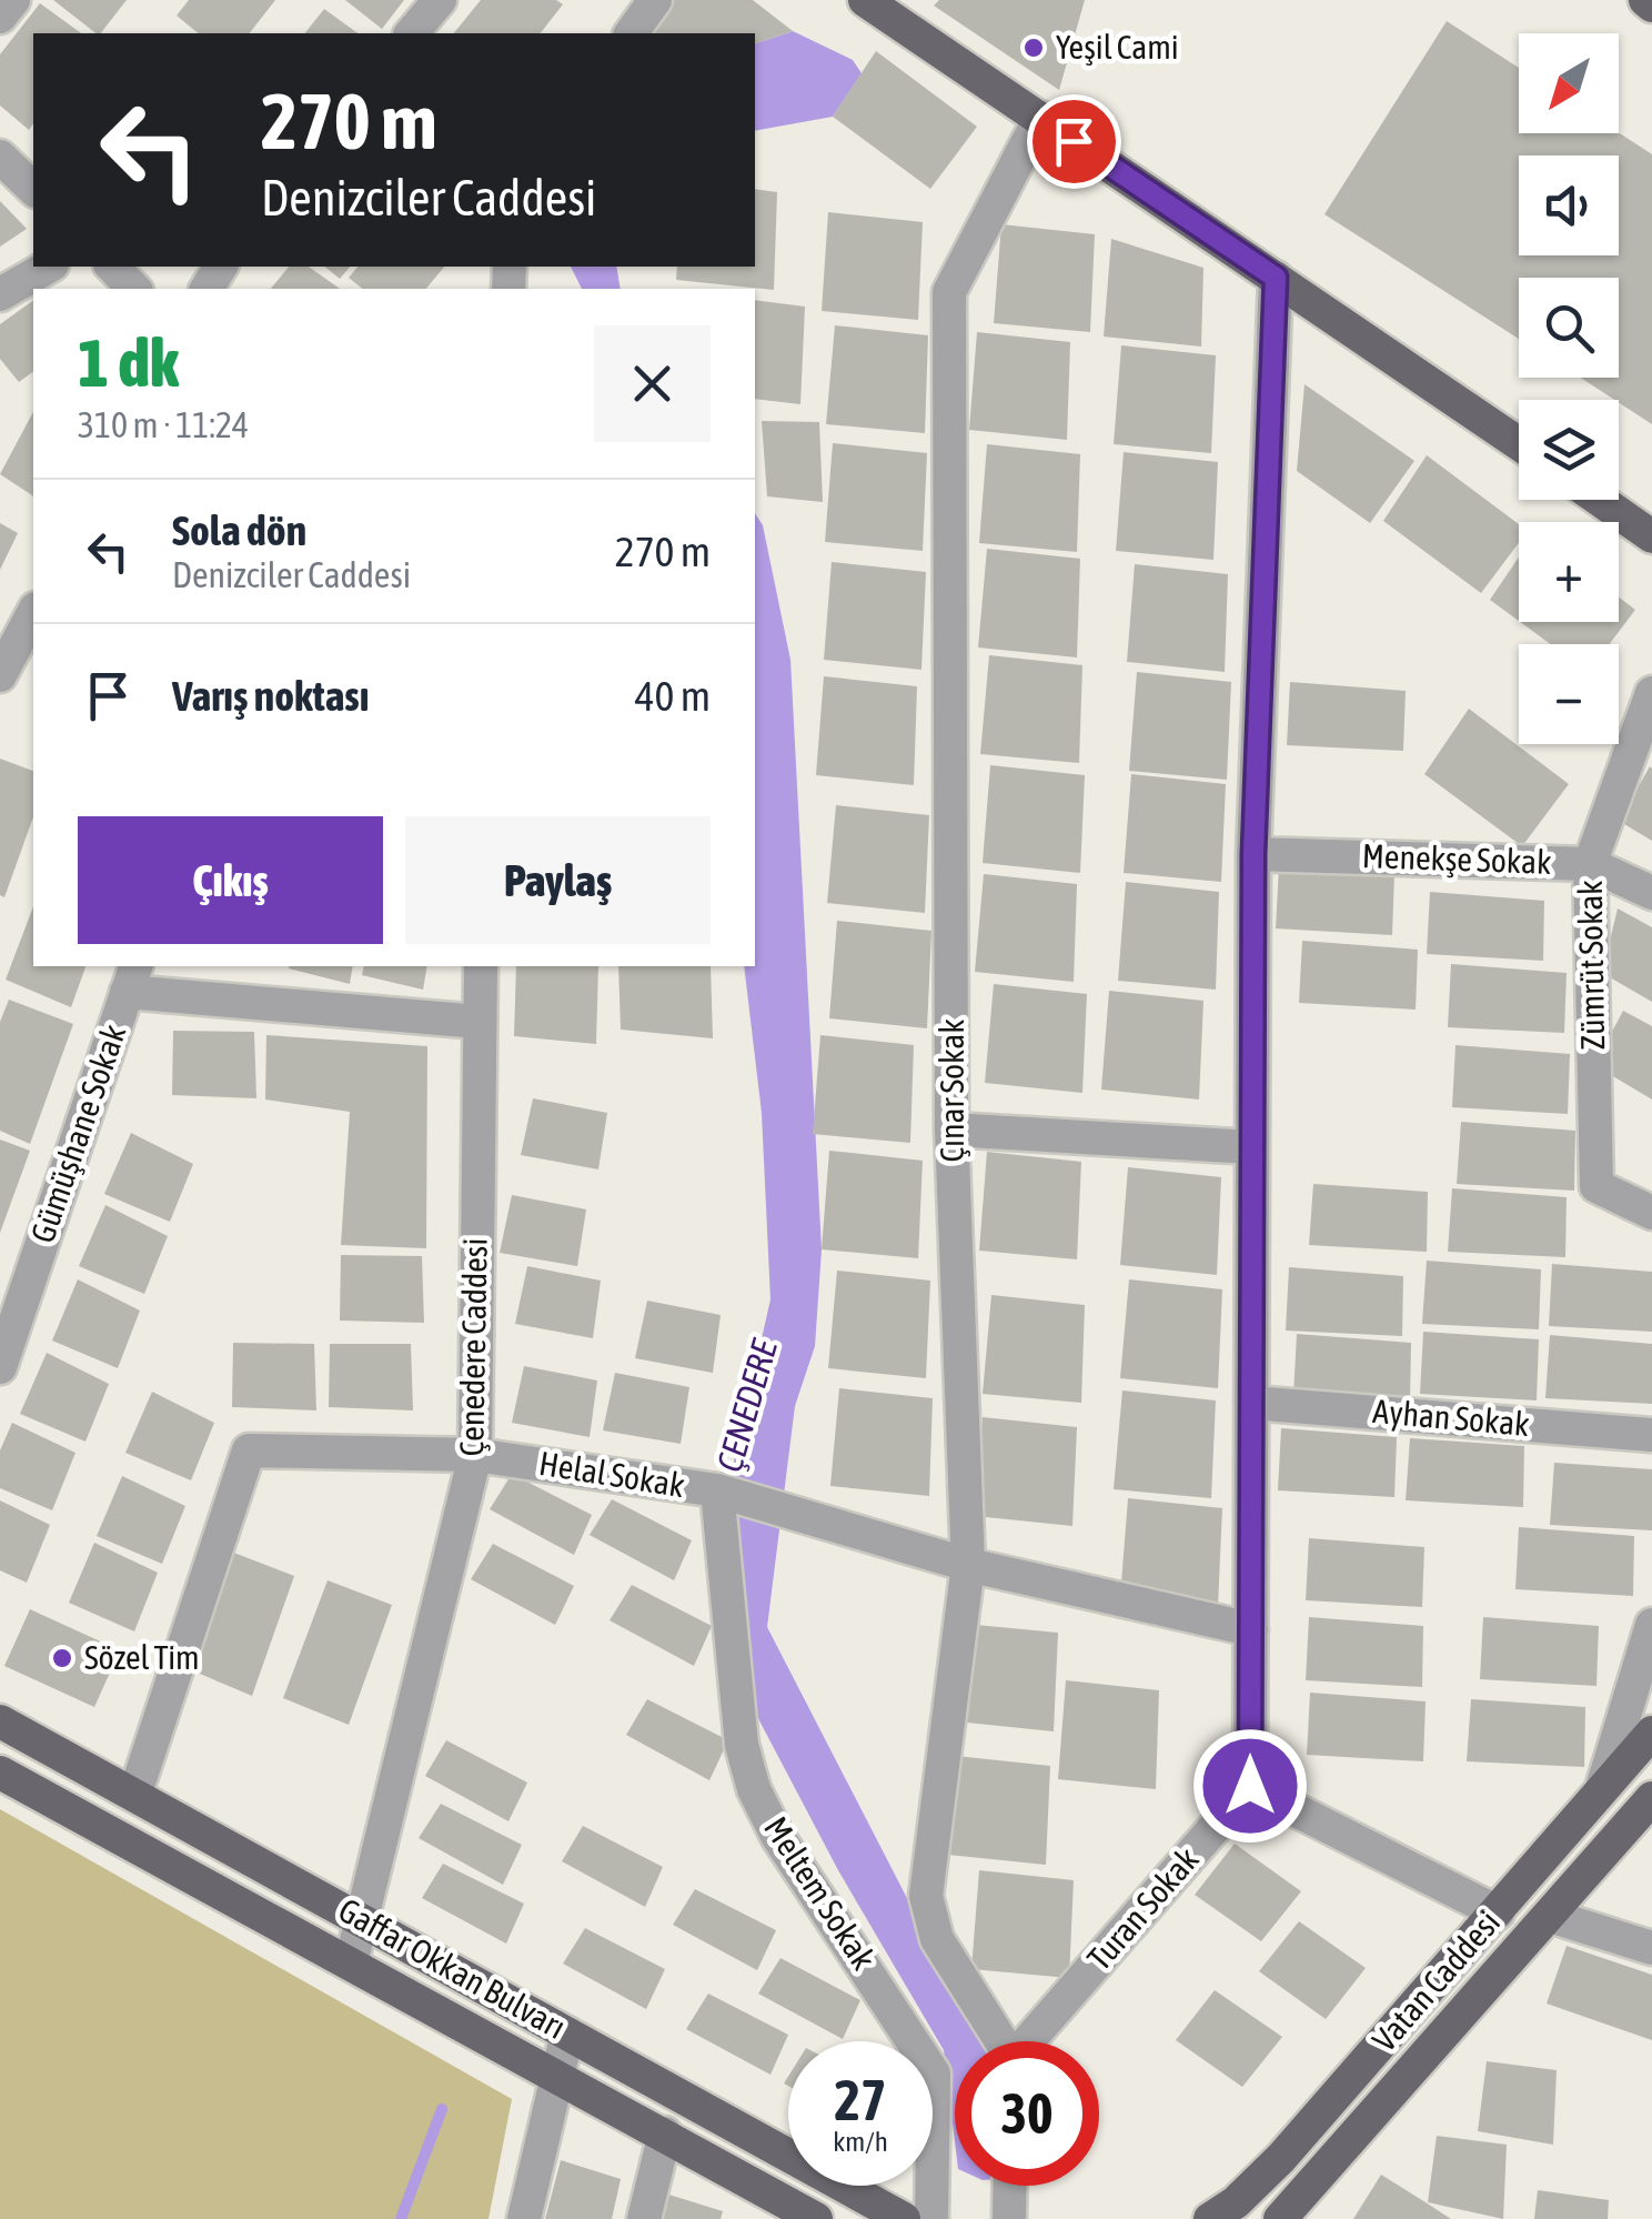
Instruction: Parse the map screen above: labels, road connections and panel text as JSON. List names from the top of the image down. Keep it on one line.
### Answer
{"streets":{"main road":["Gaffar Okkan Bulvarı","Vatan Caddesi"],"street":["Menekşe Sokak","Zümrüt Sokak","Çınar Sokak","Gümüşhane Sokak","Çenedere Caddesi","Ayhan Sokak","Helal Sokak","Meltem Sokak","Turan Sokak"]},"crossings":[["Menekşe Sokak","Zümrüt Sokak"],["Çınar Sokak","Helal Sokak"],["Çenedere Caddesi","Helal Sokak"],["Çenedere Caddesi","Gaffar Okkan Bulvarı"],["Helal Sokak","Meltem Sokak"],["Helal Sokak","Gaffar Okkan Bulvarı"]],"water":["ÇENEDERE"],"places":["Yeşil Cami","Sözel Tim"],"north":"bottom left","page":{"map_buttons":["+","−"],"turn":["270 m","Denizciler Caddesi"],"heading":["1 dk","310 m · 11:24"],"list":[{"name":"Sola dön","note":"Denizciler Caddesi","value":"270 m"},{"name":"Varış noktası","value":"40 m"}],"buttons":["Çıkış","Paylaş"],"speed":"27 km/h","limit":"30"}}
